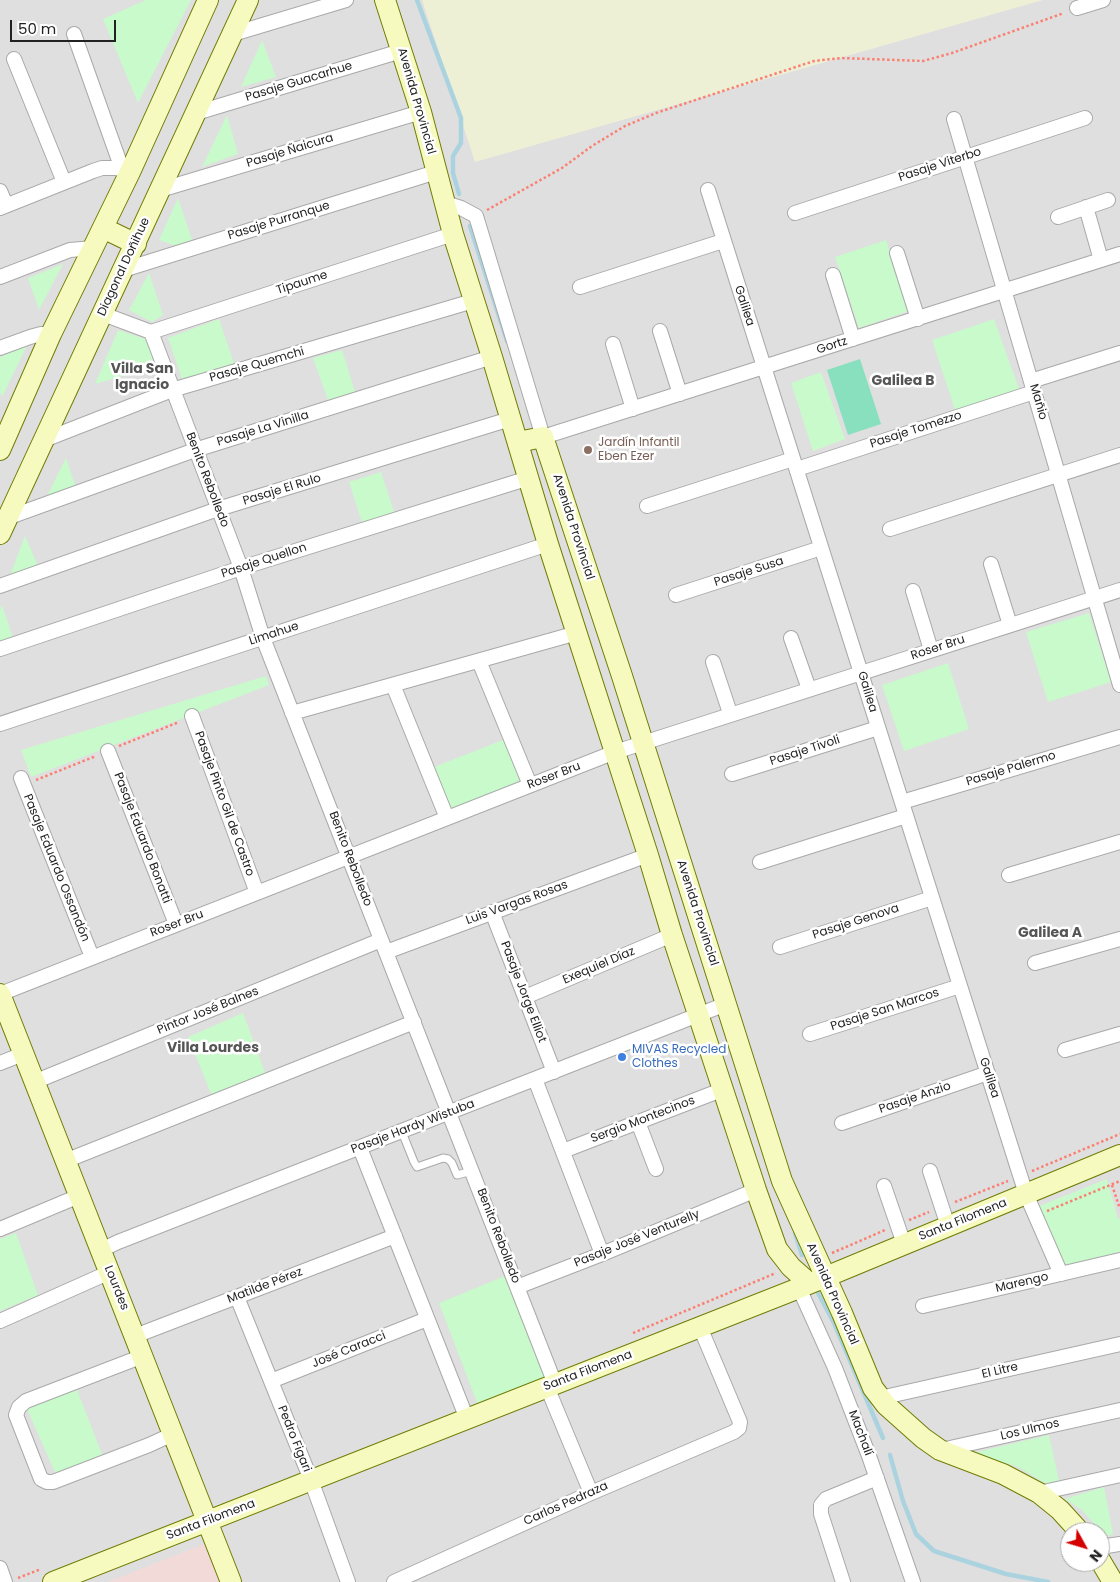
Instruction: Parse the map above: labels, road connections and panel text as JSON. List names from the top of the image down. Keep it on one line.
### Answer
{"streets":{"street":["Pasaje Guacarhue","Avenida Provincial","Pasaje Ñaicura","Pasaje Viterbo","Pasaje Purranque","Diagonal Doñihue","Tipaume","Galilea","Gortz","Pasaje Quemchi","Mañio","Pasaje La Vinilla","Pasaje Tomezzo","Benito Rebolledo","Pasaje El Rulo","Pasaje Quellon","Pasaje Susa","Limahue","Roser Bru","Pasaje Tivoli","Pasaje Palermo","Pasaje Pinto Gil de Castro","Pasaje Eduardo Bonatti","Pasaje Eduardo Ossandón","Luis Vargas Rosas","Pasaje Genova","Exequiel Díaz","Pasaje Jorge Elliot","Pasaje San Marcos","Pintor José Balnes","Pasaje Anzio","Sergio Montecinos","Pasaje Hardy Wistuba","Santa Filomena","Pasaje José Venturelly","Marengo","Matilde Pérez","Lourdes","José Caracci","El Litre","Los Ulmos","Machalí","Pedro Figari","Carlos Pedraza"]},"crossings":[["Pasaje Guacarhue","Avenida Provincial"],["Pasaje Guacarhue","Diagonal Doñihue"],["Avenida Provincial","Pasaje Ñaicura"],["Avenida Provincial","Pasaje Purranque"],["Avenida Provincial","Tipaume"],["Avenida Provincial","Gortz"],["Avenida Provincial","Pasaje Quemchi"],["Avenida Provincial","Pasaje La Vinilla"],["Avenida Provincial","Pasaje El Rulo"],["Avenida Provincial","Pasaje Quellon"],["Avenida Provincial","Limahue"],["Avenida Provincial","Roser Bru"],["Avenida Provincial","Luis Vargas Rosas"],["Avenida Provincial","Exequiel Díaz"],["Avenida Provincial","Sergio Montecinos"],["Avenida Provincial","Pasaje Hardy Wistuba"],["Avenida Provincial","Santa Filomena"],["Avenida Provincial","Pasaje José Venturelly"],["Avenida Provincial","El Litre"],["Avenida Provincial","Los Ulmos"],["Avenida Provincial","Machalí"],["Pasaje Ñaicura","Diagonal Doñihue"],["Pasaje Viterbo","Mañio"],["Pasaje Purranque","Diagonal Doñihue"],["Diagonal Doñihue","Pasaje Quemchi"],["Diagonal Doñihue","Pasaje La Vinilla"],["Tipaume","Benito Rebolledo"],["Galilea","Gortz"],["Galilea","Pasaje Tomezzo"],["Galilea","Pasaje Susa"],["Galilea","Roser Bru"],["Galilea","Pasaje Tivoli"],["Galilea","Pasaje Palermo"],["Galilea","Pasaje Genova"],["Galilea","Pasaje San Marcos"],["Galilea","Pasaje Anzio"],["Galilea","Santa Filomena"],["Galilea","Marengo"],["Gortz","Mañio"],["Pasaje Quemchi","Benito Rebolledo"],["Mañio","Pasaje Tomezzo"],["Mañio","Roser Bru"],["Pasaje La Vinilla","Benito Rebolledo"],["Benito Rebolledo","Pasaje El Rulo"],["Benito Rebolledo","Pasaje Quellon"],["Benito Rebolledo","Limahue"],["Benito Rebolledo","Roser Bru"],["Benito Rebolledo","Luis Vargas Rosas"],["Benito Rebolledo","Pintor José Balnes"],["Benito Rebolledo","Pasaje Hardy Wistuba"],["Benito Rebolledo","Santa Filomena"],["Benito Rebolledo","Pasaje José Venturelly"],["Benito Rebolledo","Carlos Pedraza"],["Roser Bru","Pasaje Pinto Gil de Castro"],["Roser Bru","Pasaje Eduardo Bonatti"],["Roser Bru","Pasaje Eduardo Ossandón"],["Roser Bru","Lourdes"],["Luis Vargas Rosas","Pasaje Jorge Elliot"],["Luis Vargas Rosas","Pintor José Balnes"],["Exequiel Díaz","Pasaje Jorge Elliot"],["Pasaje Jorge Elliot","Pasaje Hardy Wistuba"],["Pintor José Balnes","Lourdes"],["Pasaje Hardy Wistuba","Lourdes"],["Santa Filomena","Lourdes"],["Santa Filomena","Machalí"],["Santa Filomena","Pedro Figari"],["Santa Filomena","Carlos Pedraza"],["Matilde Pérez","Lourdes"],["Matilde Pérez","Pedro Figari"],["José Caracci","Pedro Figari"]],"districts":["Villa San Ignacio","Galilea B","Galilea A","Villa Lourdes"],"places":["Jardín Infantil Eben Ezer","MIVAS Recycled Clothes"],"scale_bar":"50 m","north":"bottom right"}
